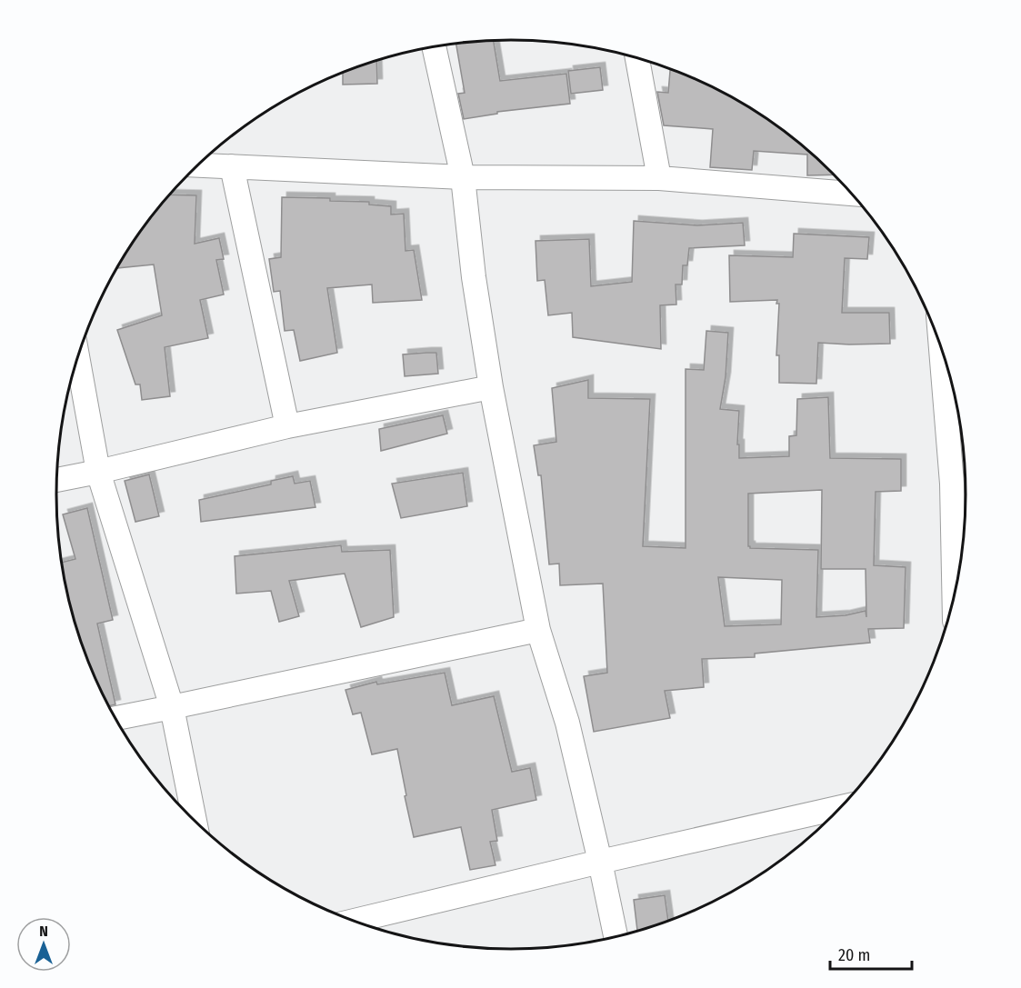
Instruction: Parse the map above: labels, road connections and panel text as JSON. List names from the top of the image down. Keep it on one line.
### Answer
{"scale_bar":"20 m","north":"top"}
